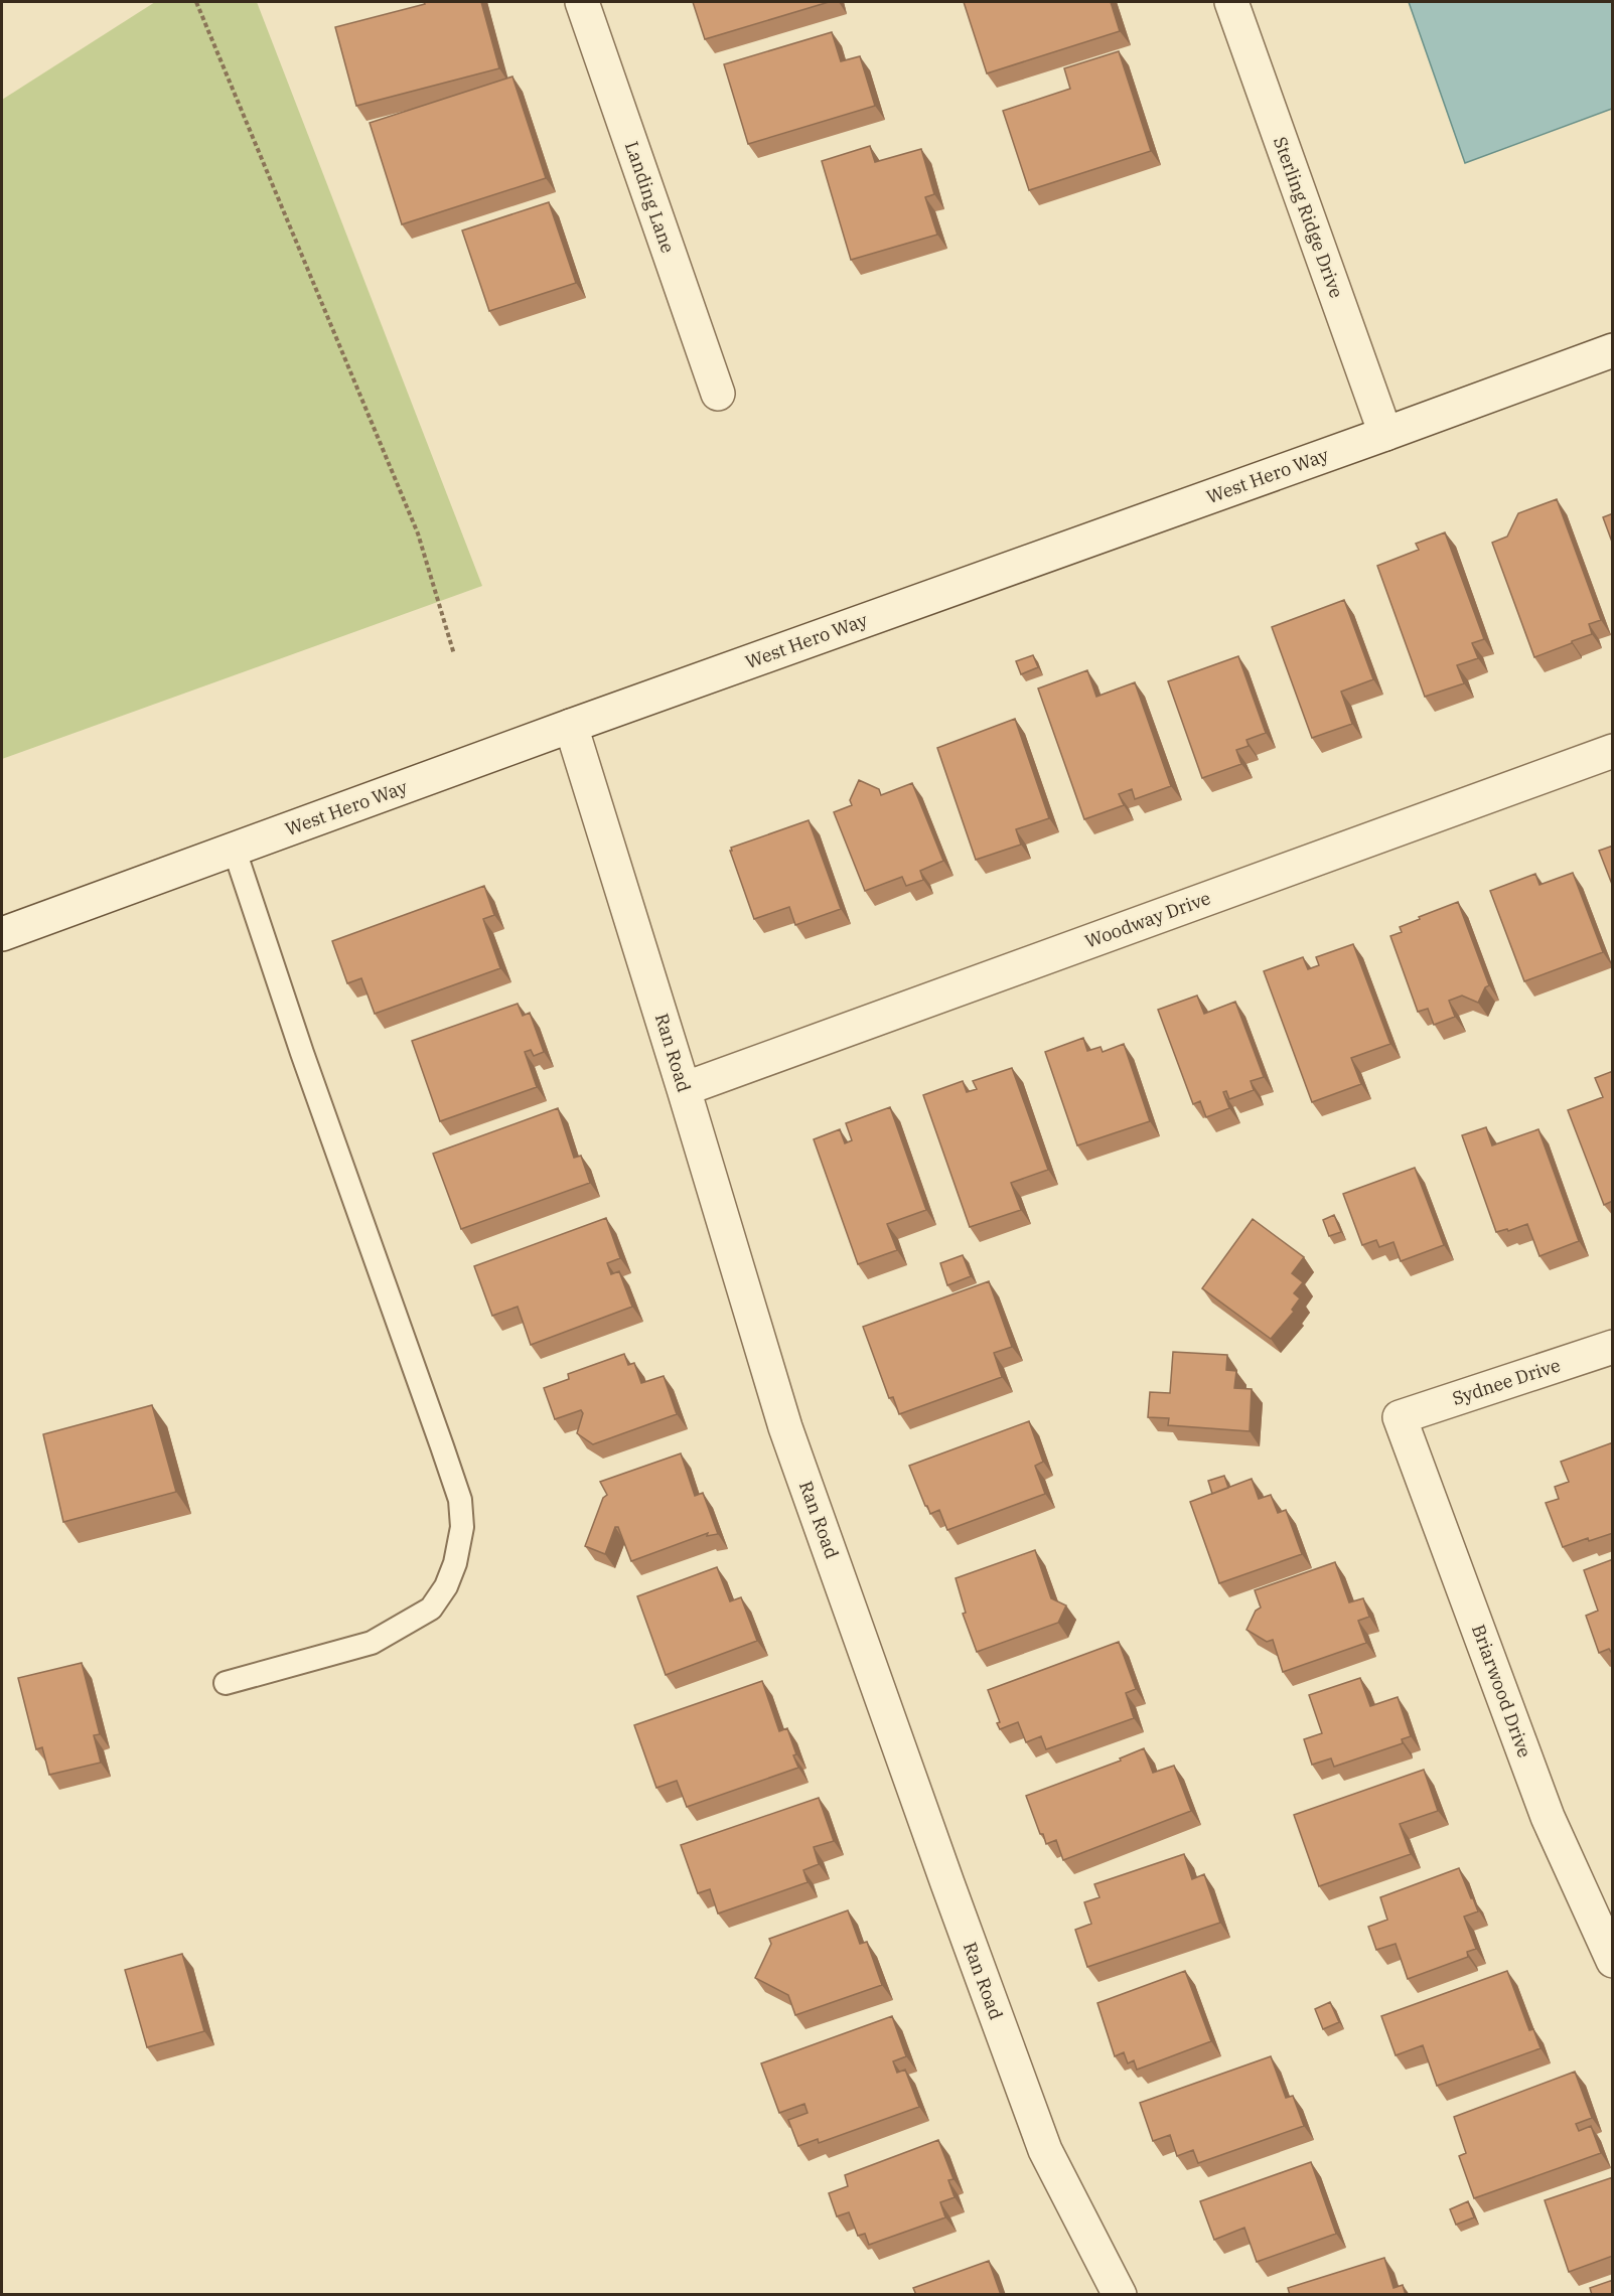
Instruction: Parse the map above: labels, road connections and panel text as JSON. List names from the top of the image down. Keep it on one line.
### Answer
{"streets":{"street":["Landing Lane","Sterling Ridge Drive","West Hero Way","Woodway Drive","Ran Road","Sydnee Drive","Briarwood Drive"]},"crossings":[["Sterling Ridge Drive","West Hero Way"],["West Hero Way","Ran Road"],["Woodway Drive","Ran Road"],["Sydnee Drive","Briarwood Drive"]]}
